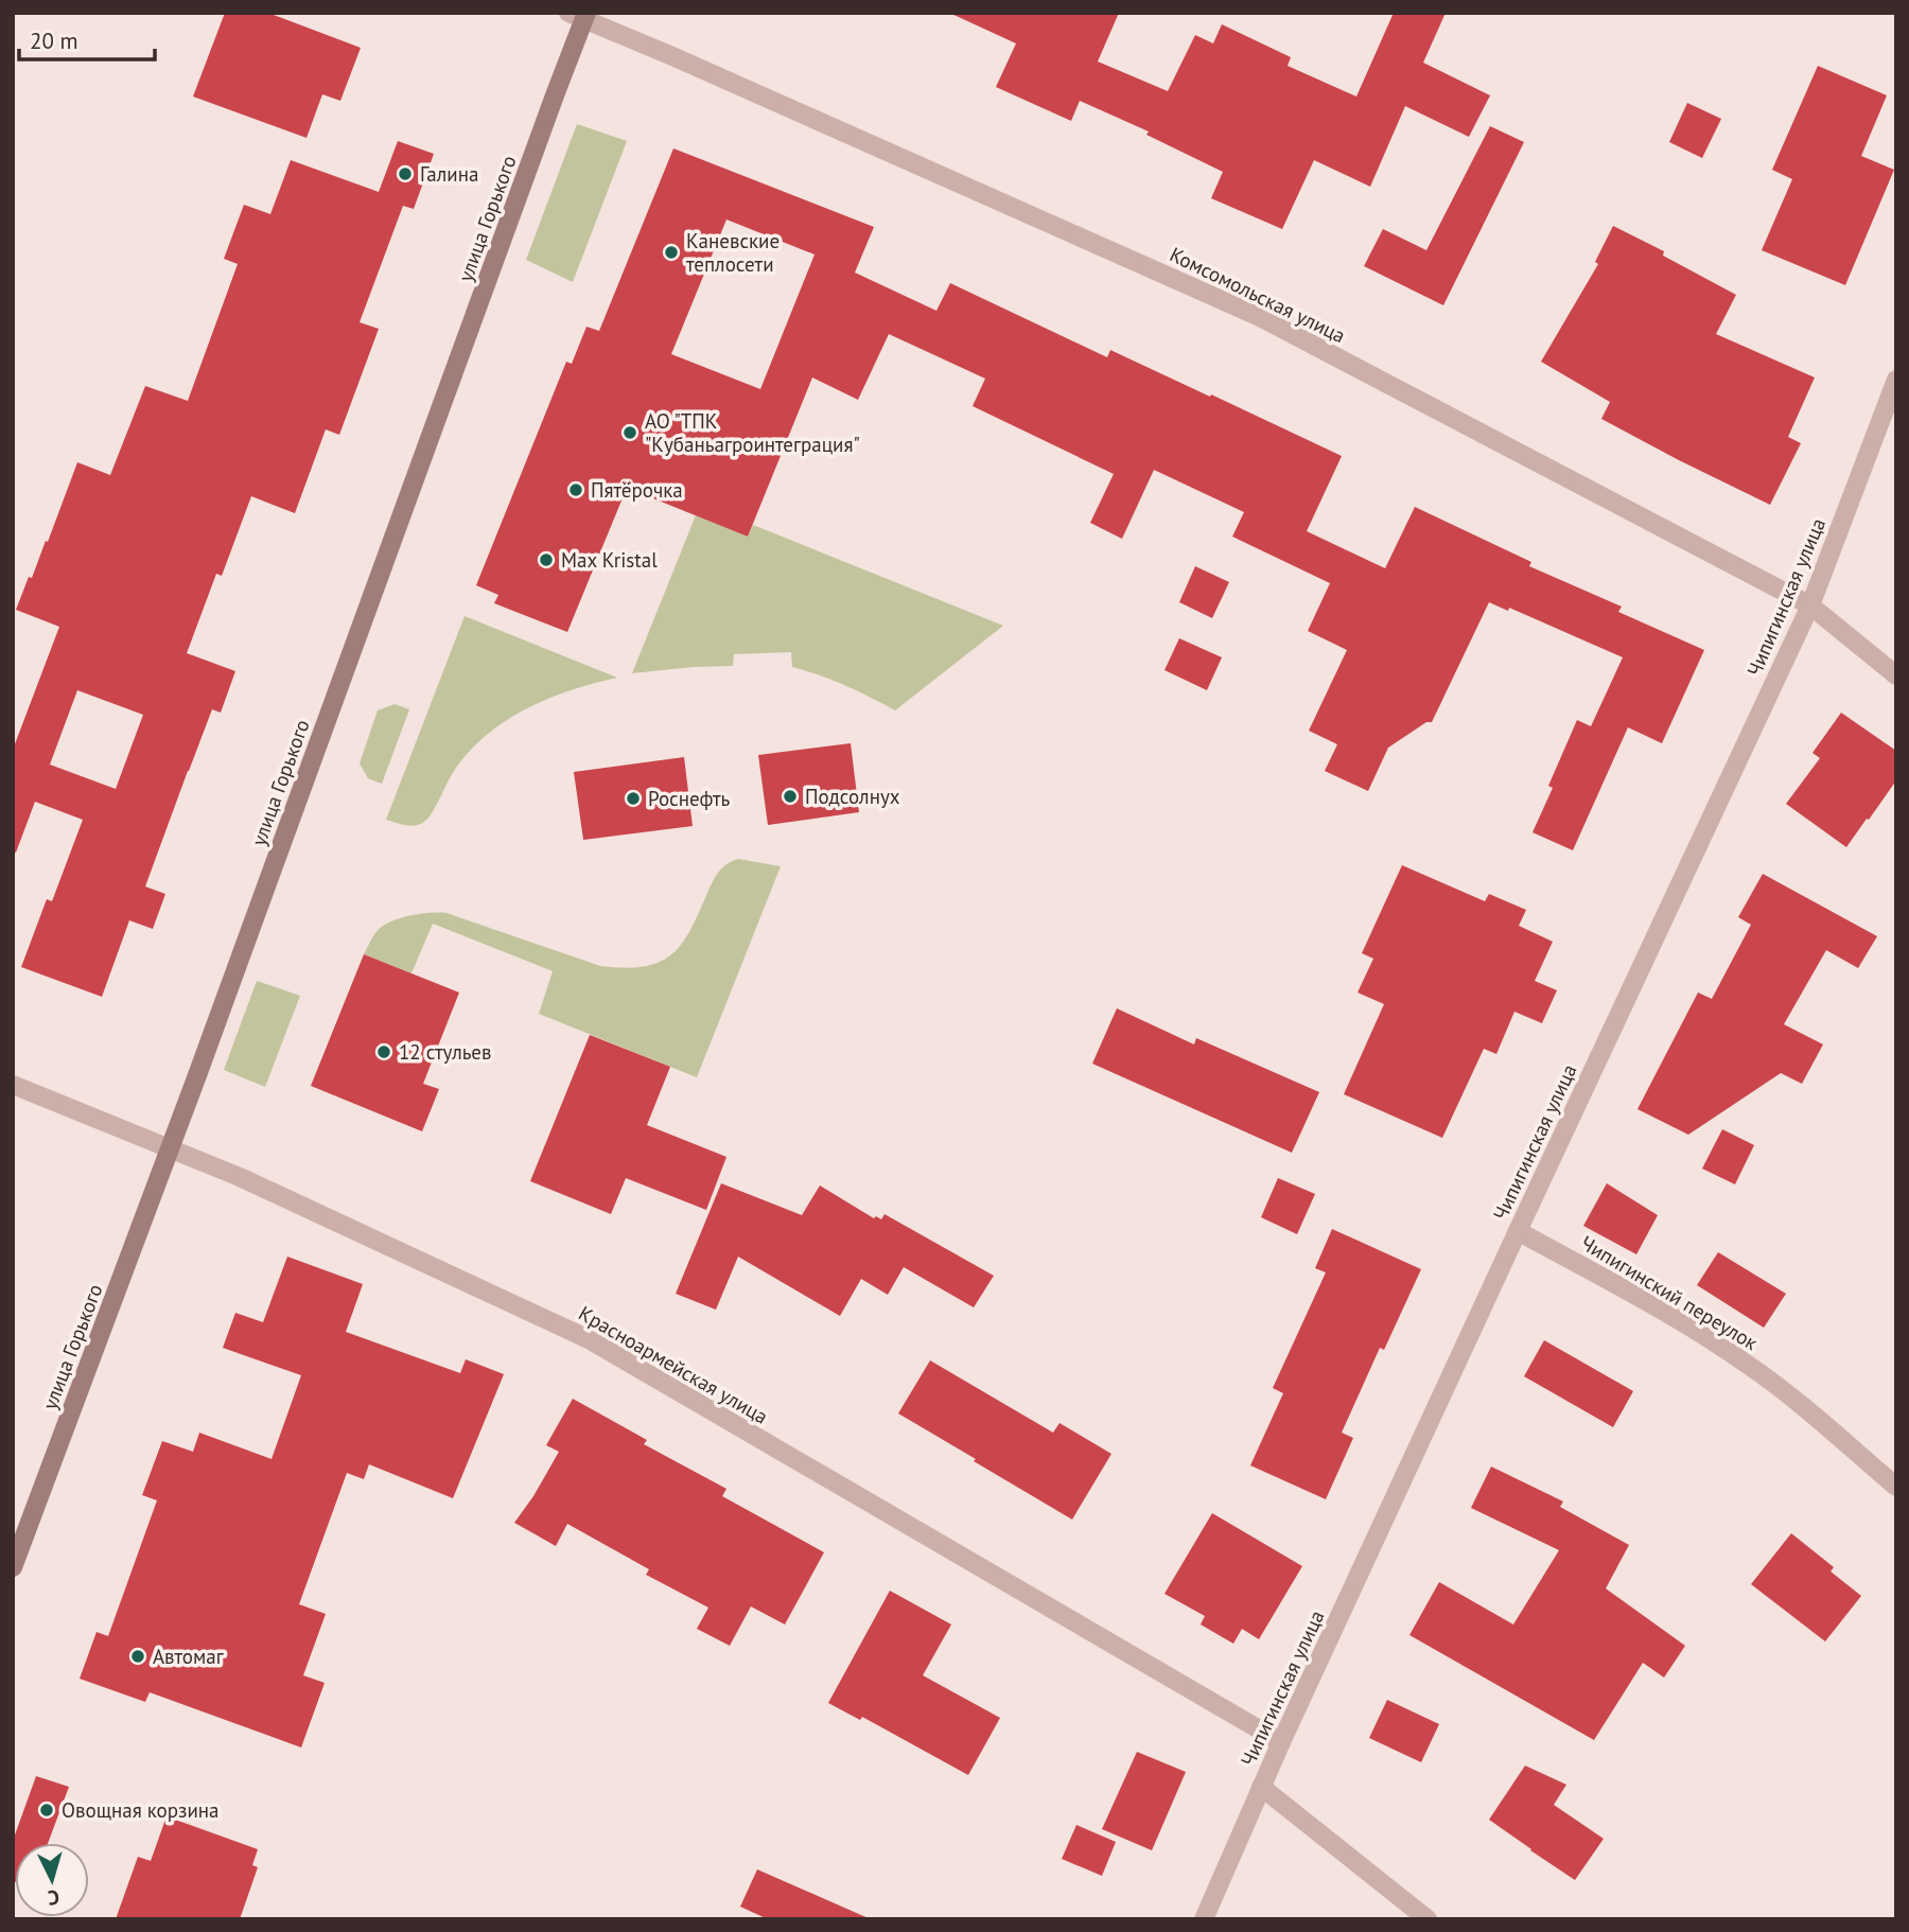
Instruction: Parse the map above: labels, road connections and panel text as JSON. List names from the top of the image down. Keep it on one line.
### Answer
{"streets":{"main road":["улица Горького"],"street":["Комсомольская улица","Чипигинская улица","Чипигинский переулок","Красноармейская улица"]},"crossings":[["улица Горького","Комсомольская улица"],["улица Горького","Красноармейская улица"],["Комсомольская улица","Чипигинская улица"],["Чипигинская улица","Чипигинский переулок"],["Чипигинская улица","Красноармейская улица"]],"places":["Галина","Каневские теплосети","АО \"ТПК \"Кубаньагроинтеграция\"","Пятёрочка","Max Kristal","Подсолнух","Роснефть","12 стульев","Автомаг","Овощная корзина"],"scale_bar":"20 m","north":"bottom"}
